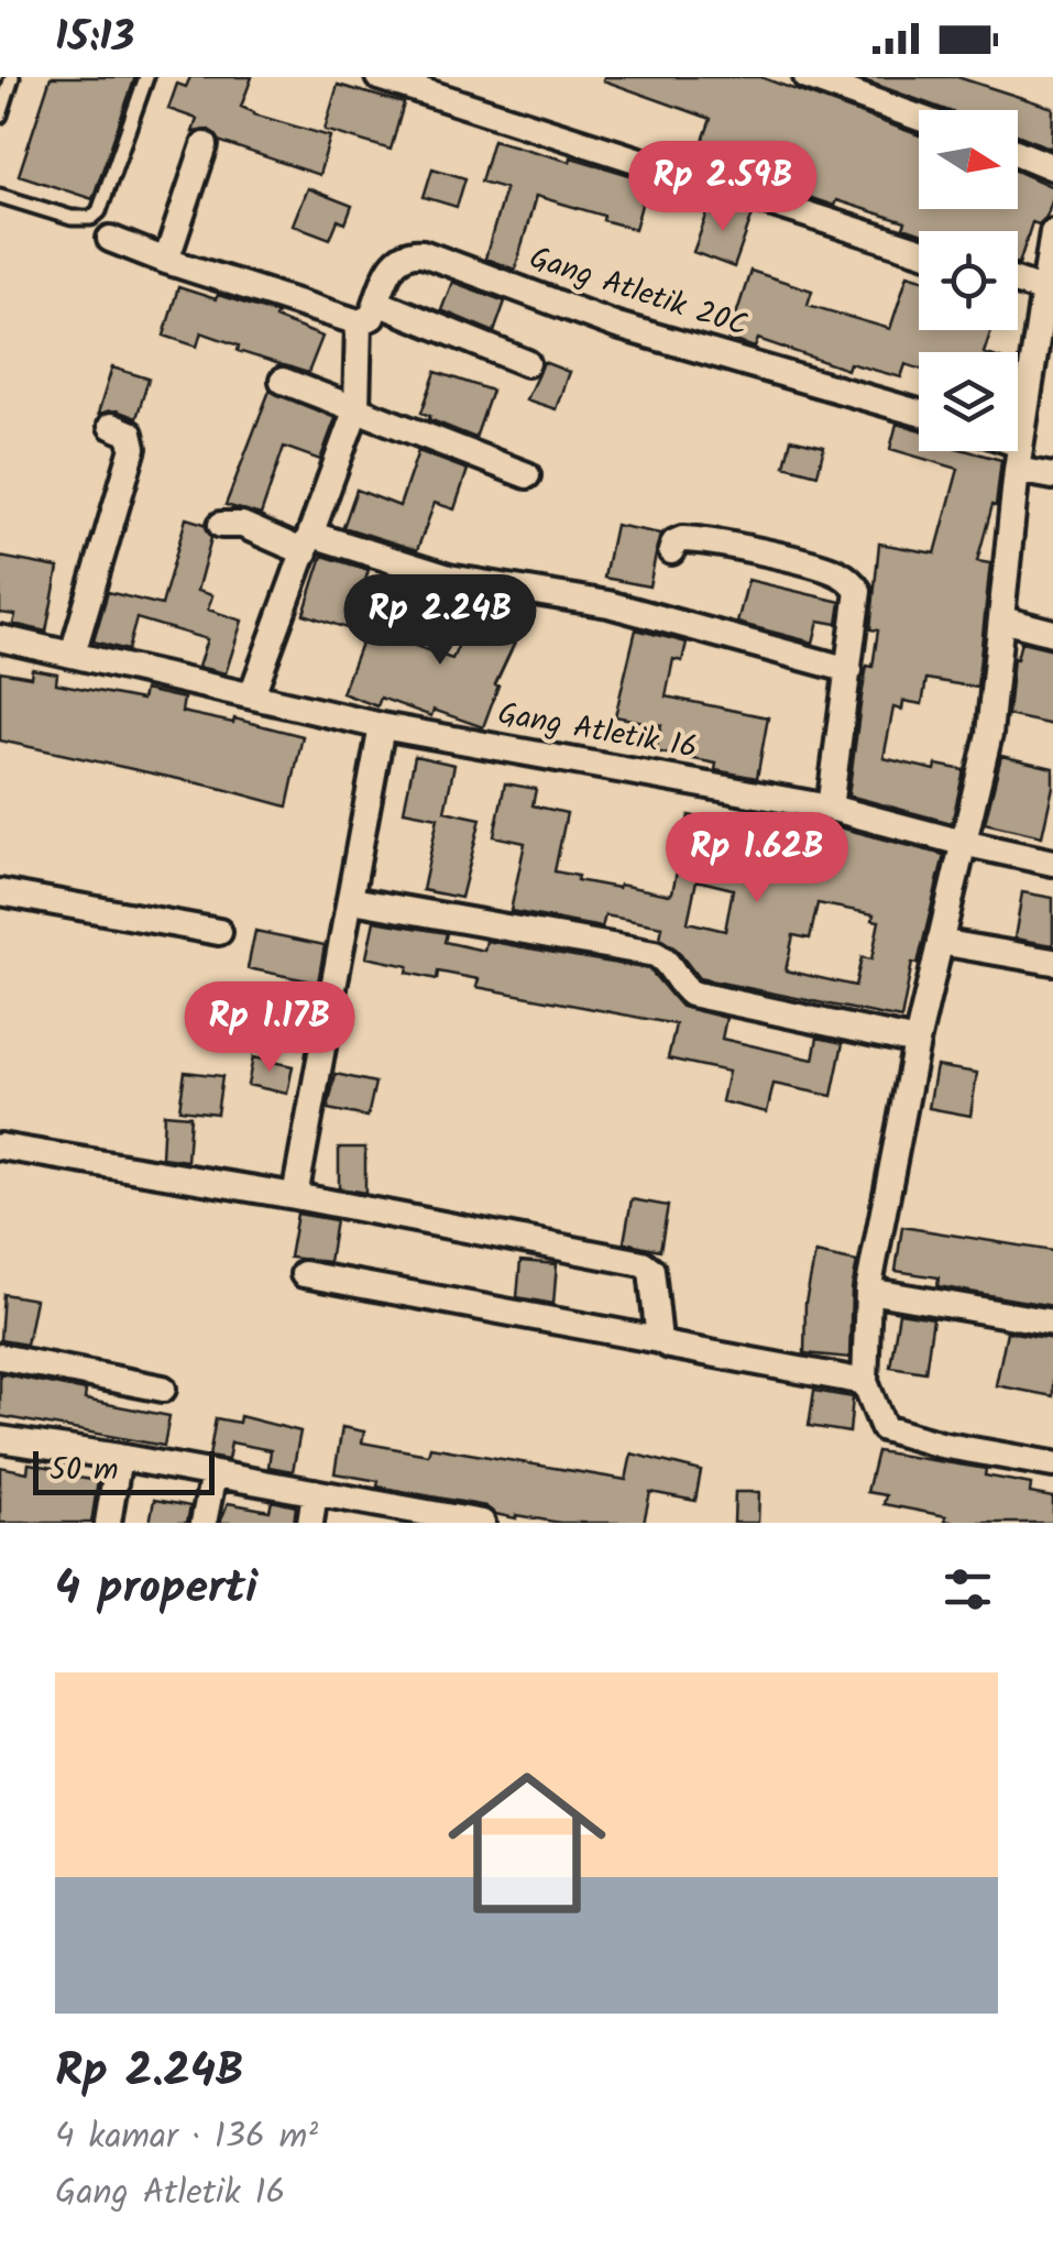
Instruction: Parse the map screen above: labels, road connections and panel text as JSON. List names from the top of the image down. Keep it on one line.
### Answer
{"streets":{"street":["Gang Atletik 20C","Gang Atletik 16"]},"scale_bar":"50 m","north":"right","page":{"status":"15:13","price":["Rp 2.59B","Rp 2.24B","Rp 1.62B","Rp 1.17B"],"scale":"50 m","heading":"4 properti","list":[{"name":"Rp 2.24B","note":"4 kamar · 136 m² · Gang Atletik 16"}]}}
